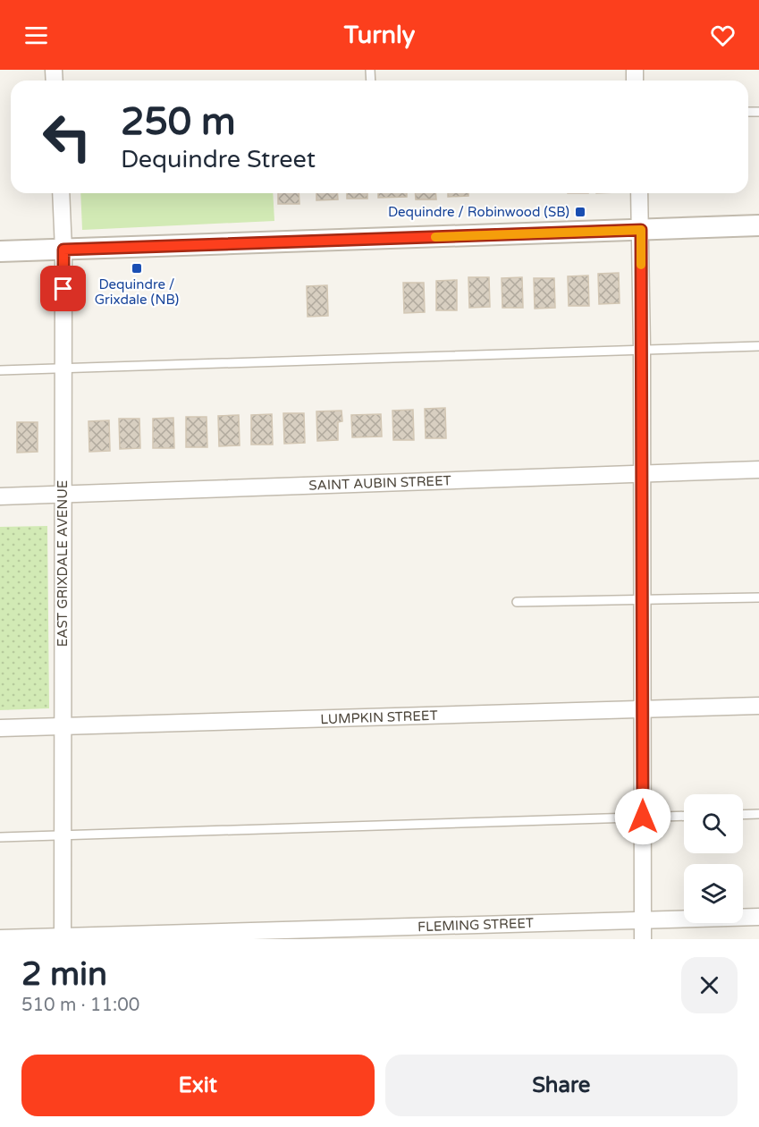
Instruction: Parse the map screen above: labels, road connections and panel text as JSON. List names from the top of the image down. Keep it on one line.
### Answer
{"streets":{"street":["SAINT AUBIN STREET","EAST GRIXDALE AVENUE","LUMPKIN STREET","FLEMING STREET"]},"crossings":[["SAINT AUBIN STREET","EAST GRIXDALE AVENUE"],["EAST GRIXDALE AVENUE","LUMPKIN STREET"],["EAST GRIXDALE AVENUE","FLEMING STREET"]],"places":{"transit":["Dequindre / Robinwood (SB)","Dequindre / Grixdale (NB)"]},"page":{"header":"Turnly","turn":["250 m","Dequindre Street"],"heading":["2 min","510 m · 11:00"],"buttons":["Exit","Share"]}}
